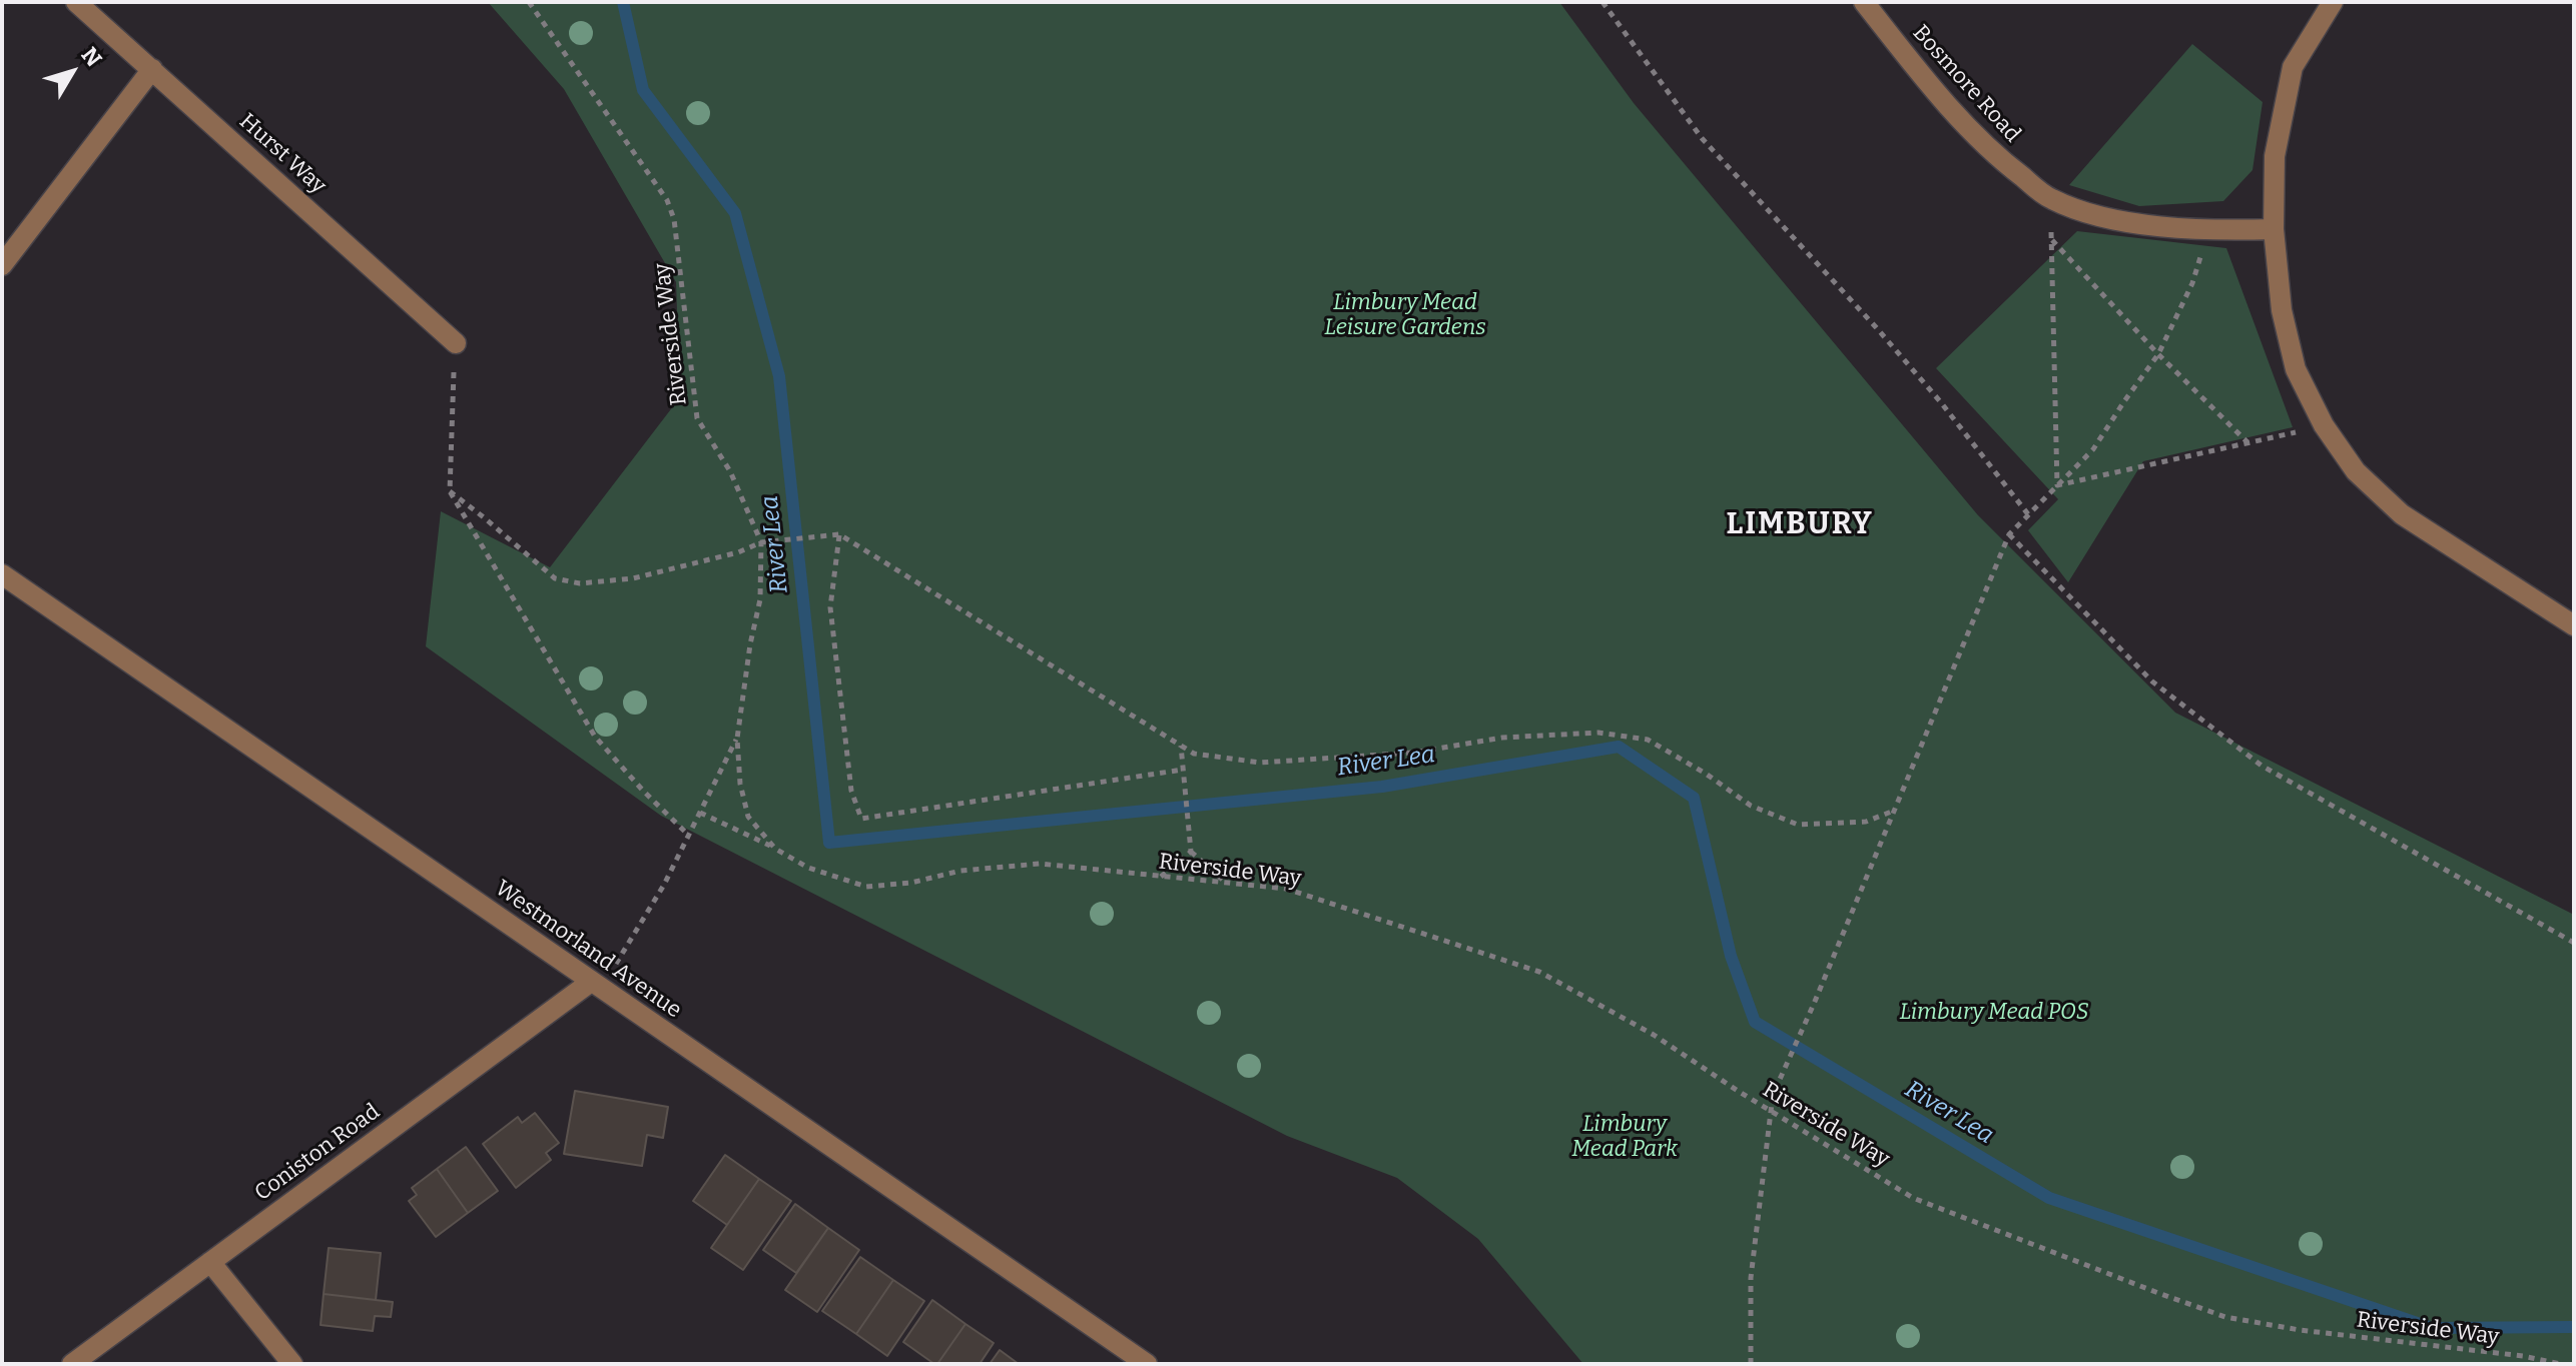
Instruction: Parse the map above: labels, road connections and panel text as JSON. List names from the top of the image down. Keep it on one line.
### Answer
{"streets":{"street":["Bosmore Road","Hurst Way","Westmorland Avenue","Coniston Road"],"path":["Riverside Way"]},"crossings":[["Westmorland Avenue","Coniston Road"]],"districts":["LIMBURY"],"water":["River Lea"],"parks":["Limbury Mead Leisure Gardens","Limbury Mead POS","Limbury Mead Park"],"north":"top right"}
